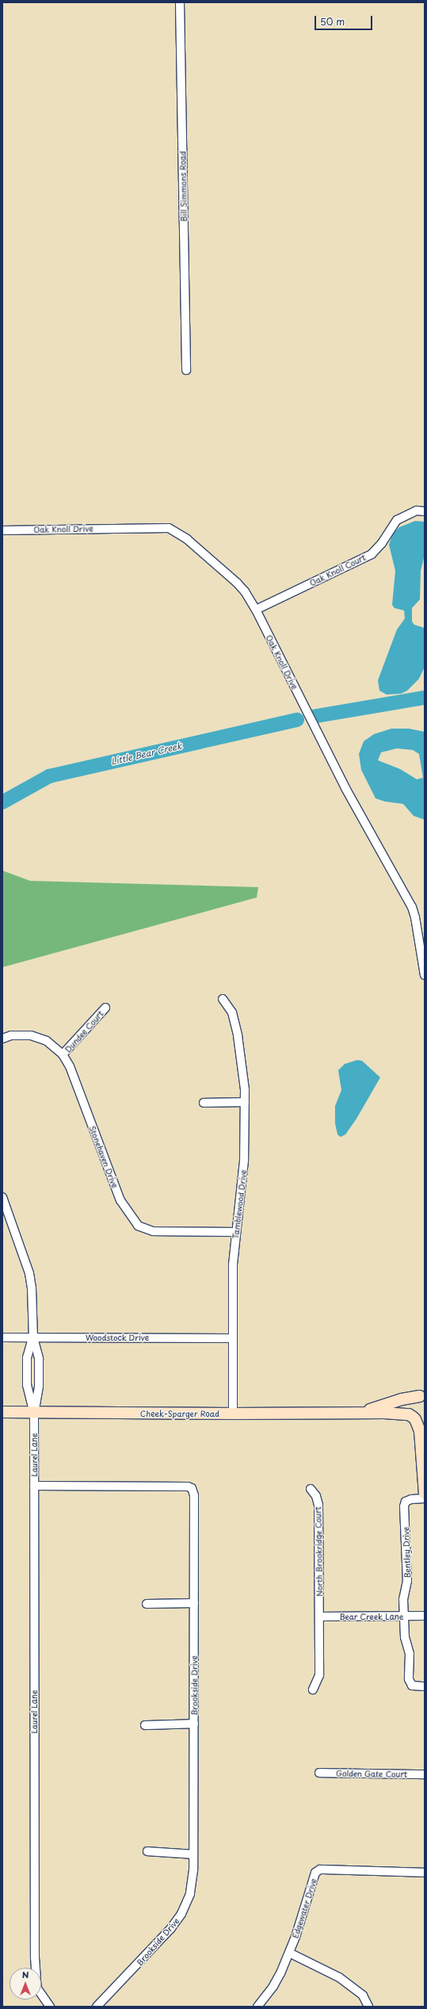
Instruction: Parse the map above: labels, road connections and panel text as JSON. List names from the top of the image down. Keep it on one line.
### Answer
{"streets":{"main road":["Cheek-Sparger Road"],"street":["Bill Simmons Road","Oak Knoll Drive","Oak Knoll Court","Dundee Court","Stonehaven Drive","Tamblewood Drive","Woodstock Drive","Laurel Lane","North Brookridge Court","Bentley Drive","Bear Creek Lane","Brookside Drive","Golden Gate Court","Edgewater Drive"]},"crossings":[["Oak Knoll Drive","Oak Knoll Court"],["Dundee Court","Stonehaven Drive"],["Stonehaven Drive","Tamblewood Drive"],["Tamblewood Drive","Woodstock Drive"],["Tamblewood Drive","Cheek-Sparger Road"],["Cheek-Sparger Road","Laurel Lane"],["Laurel Lane","Brookside Drive"],["North Brookridge Court","Bear Creek Lane"],["Bentley Drive","Bear Creek Lane"]],"water":["Little Bear Creek"],"scale_bar":"50 m","north":"top"}
